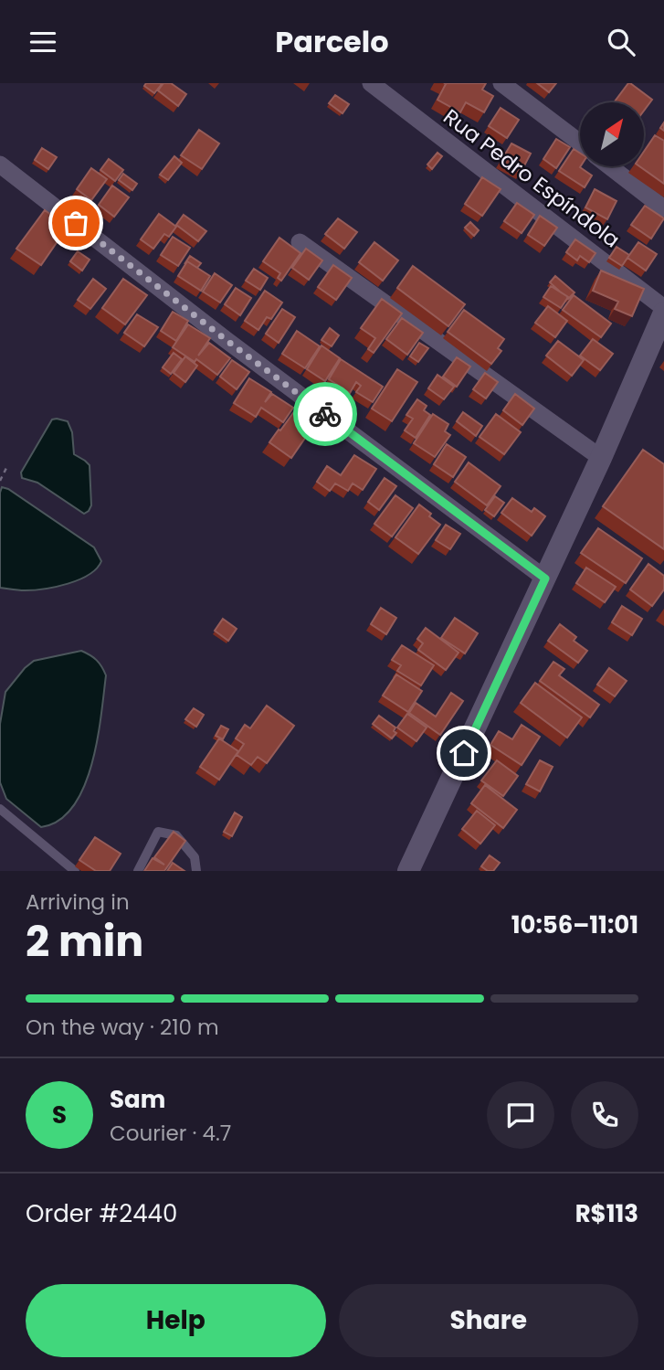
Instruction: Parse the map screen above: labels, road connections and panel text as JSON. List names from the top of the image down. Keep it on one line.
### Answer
{"streets":{"street":["Rua Pedro Espíndola"]},"north":"top right","page":{"header":"Parcelo","heading":["2 min","Arriving in","10:56–11:01"],"panel":["Sam","Courier · 4.7","Order #2440","R$113"],"bar":"On the way · 210 m","round":"S","buttons":["Help","Share"]}}
